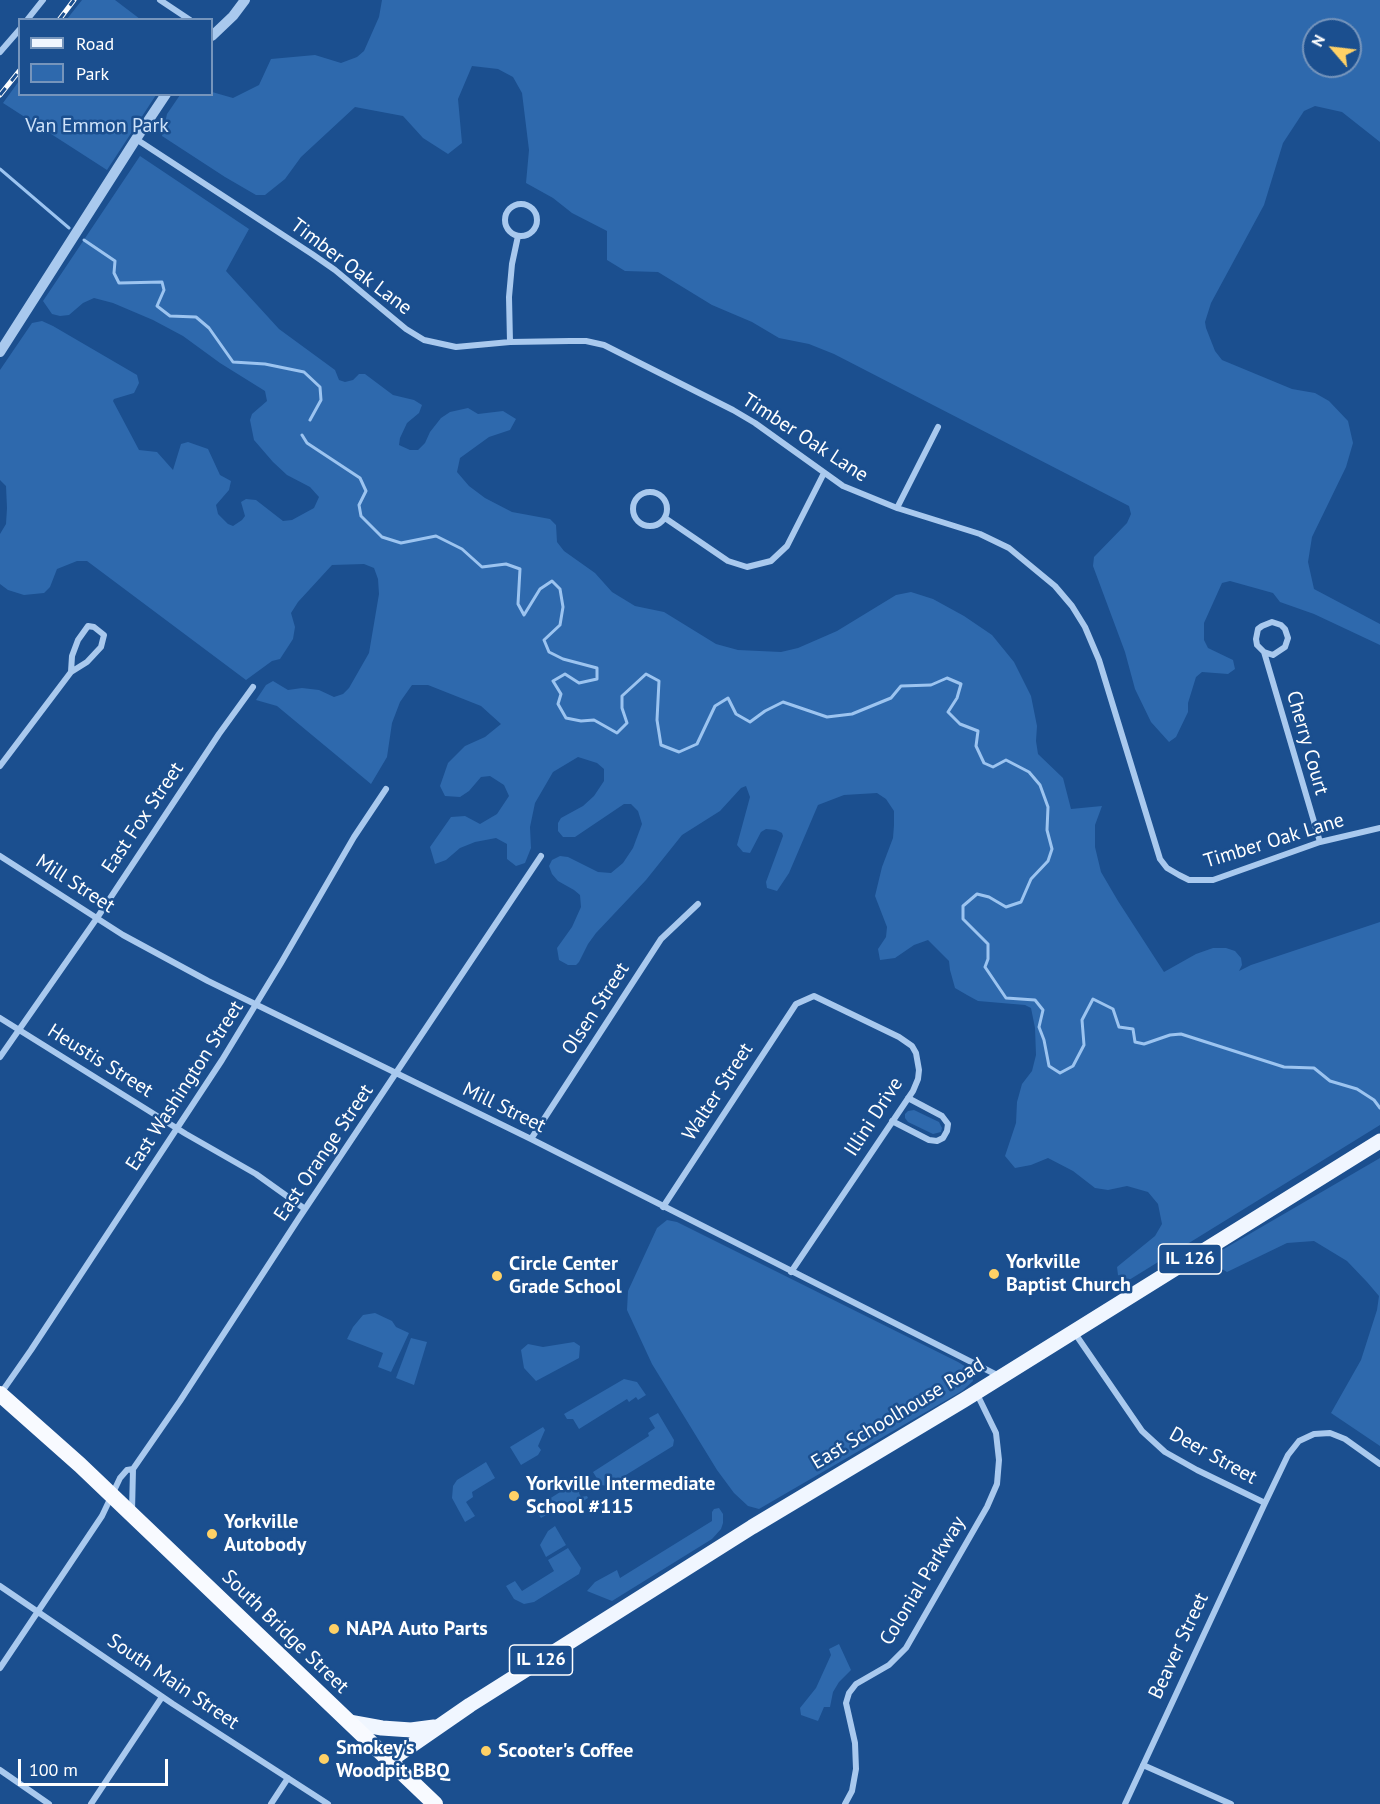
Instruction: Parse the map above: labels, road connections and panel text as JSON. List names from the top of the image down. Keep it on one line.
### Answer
{"streets":{"highway":["South Bridge Street"],"main road":["IL 126","East Schoolhouse Road"],"street":["Timber Oak Lane","Cherry Court","East Fox Street","Mill Street","Olsen Street","Heustis Street","East Washington Street","Walter Street","Illini Drive","East Orange Street","Deer Street","Colonial Parkway","Beaver Street","South Main Street"]},"crossings":[["Timber Oak Lane","Cherry Court"],["East Fox Street","Mill Street"],["East Fox Street","Heustis Street"],["Mill Street","Olsen Street"],["Mill Street","East Washington Street"],["Mill Street","Walter Street"],["Mill Street","Illini Drive"],["Mill Street","East Orange Street"],["Mill Street","East Schoolhouse Road"],["Heustis Street","East Washington Street"],["Heustis Street","East Orange Street"],["East Washington Street","South Bridge Street"],["Walter Street","Illini Drive"],["East Orange Street","South Bridge Street"],["East Orange Street","South Main Street"],["East Schoolhouse Road","Deer Street"],["East Schoolhouse Road","Colonial Parkway"],["East Schoolhouse Road","South Bridge Street"],["Deer Street","Beaver Street"]],"parks":["Van Emmon Park"],"places":["Yorkville Baptist Church","Circle Center Grade School","Yorkville Intermediate School #115","Yorkville Autobody","NAPA Auto Parts","Scooter's Coffee","Smokey's Woodpit BBQ"],"legend":["Road","Park"],"scale_bar":"100 m","north":"top left"}
